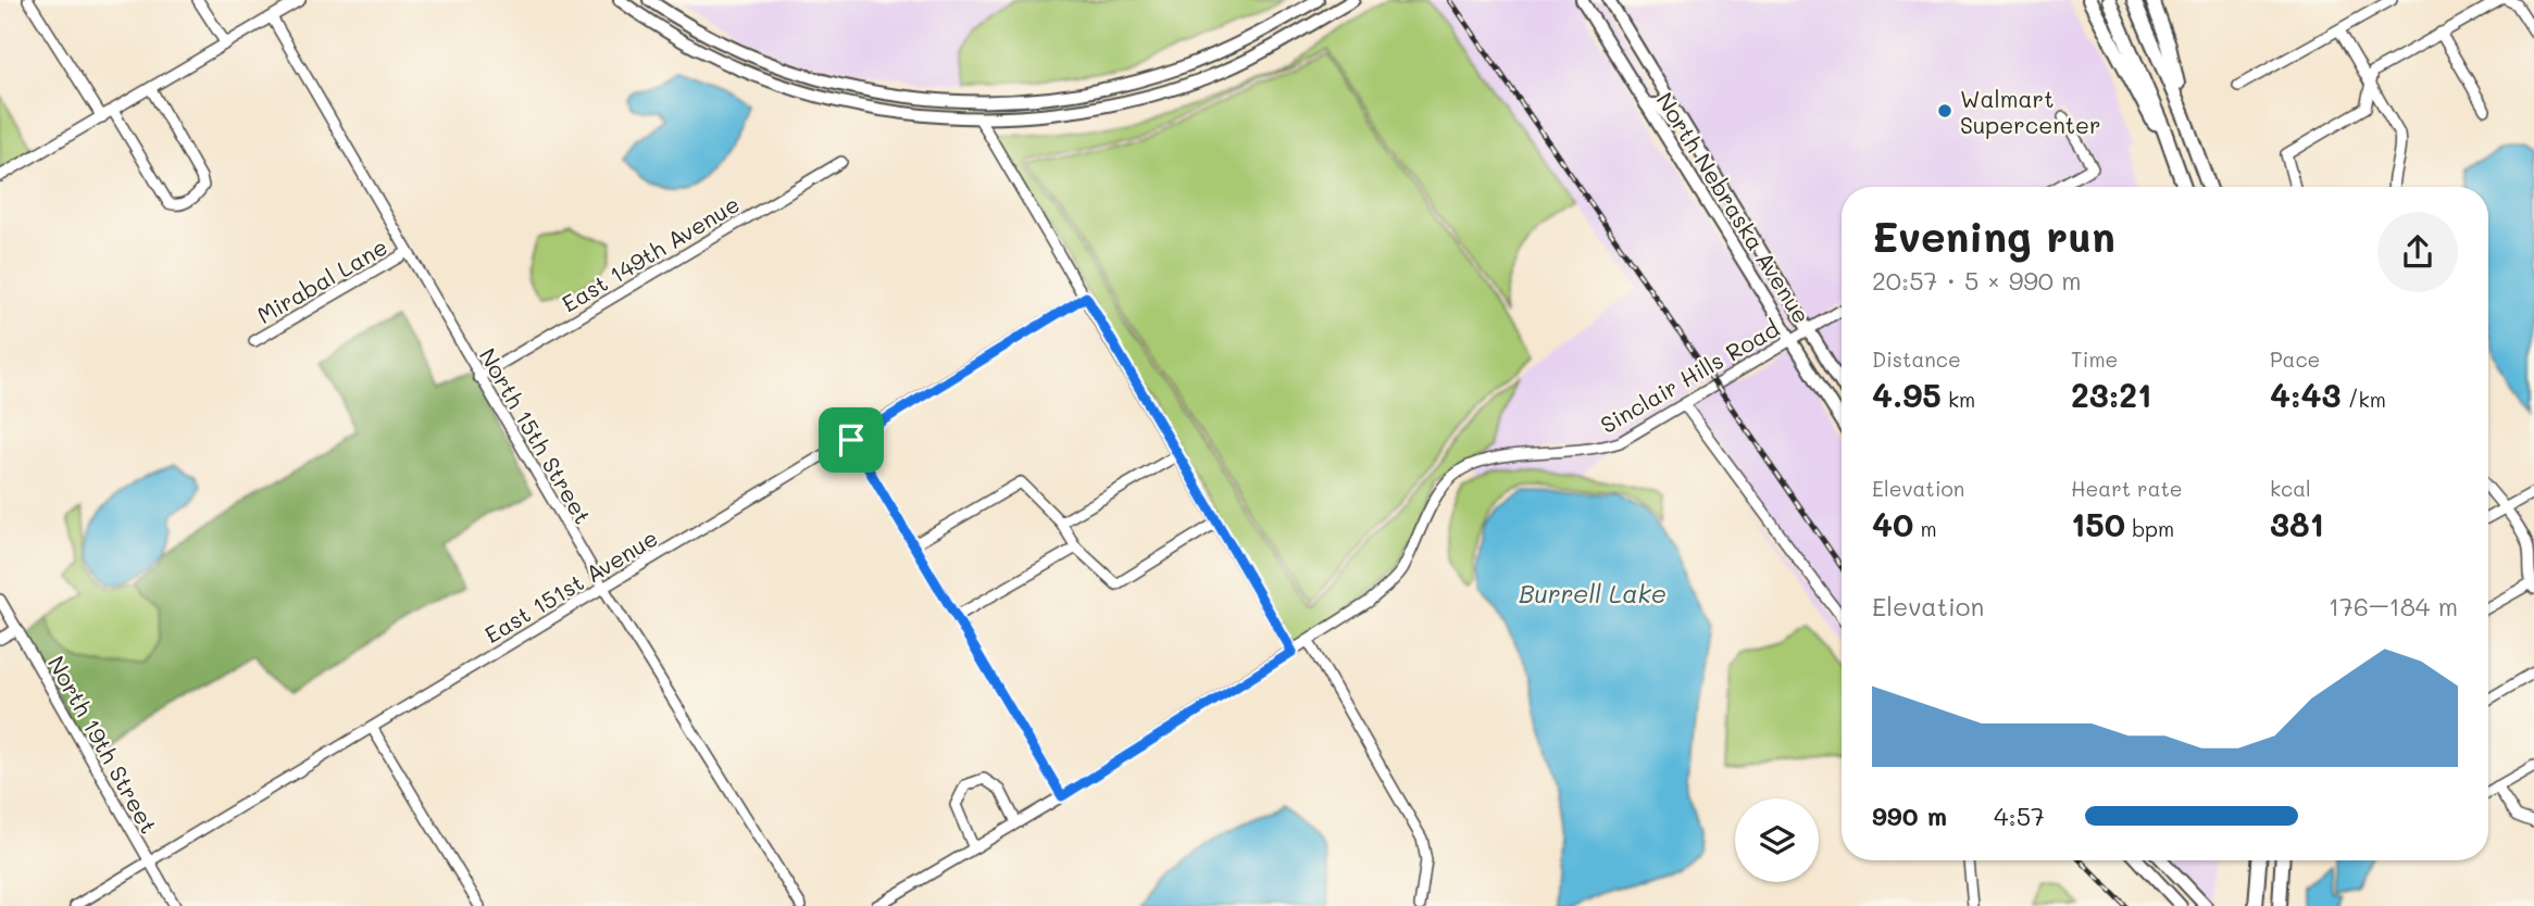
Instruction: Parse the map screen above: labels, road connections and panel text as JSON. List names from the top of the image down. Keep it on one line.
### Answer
{"streets":{"main road":["North Nebraska Avenue"],"street":["East 149th Avenue","Mirabal Lane","Sinclair Hills Road","North 15th Street","East 151st Avenue","North 19th Street"]},"crossings":[["North Nebraska Avenue","Sinclair Hills Road"],["East 149th Avenue","North 15th Street"],["Mirabal Lane","North 15th Street"],["North 15th Street","East 151st Avenue"],["East 151st Avenue","North 19th Street"]],"water":["Burrell Lake"],"places":["Walmart Supercenter"],"page":{"heading":["Evening run","20:57 · 5 × 990 m"],"stats":[["Distance","4.95 km"],["Time","23:21"],["Pace","4:43 /km"],["Elevation","40 m"],["Heart rate","150 bpm"],["kcal","381"]],"chart":["Elevation","176–184 m"],"list":[{"name":"990 m","note":"4:57"}]}}
